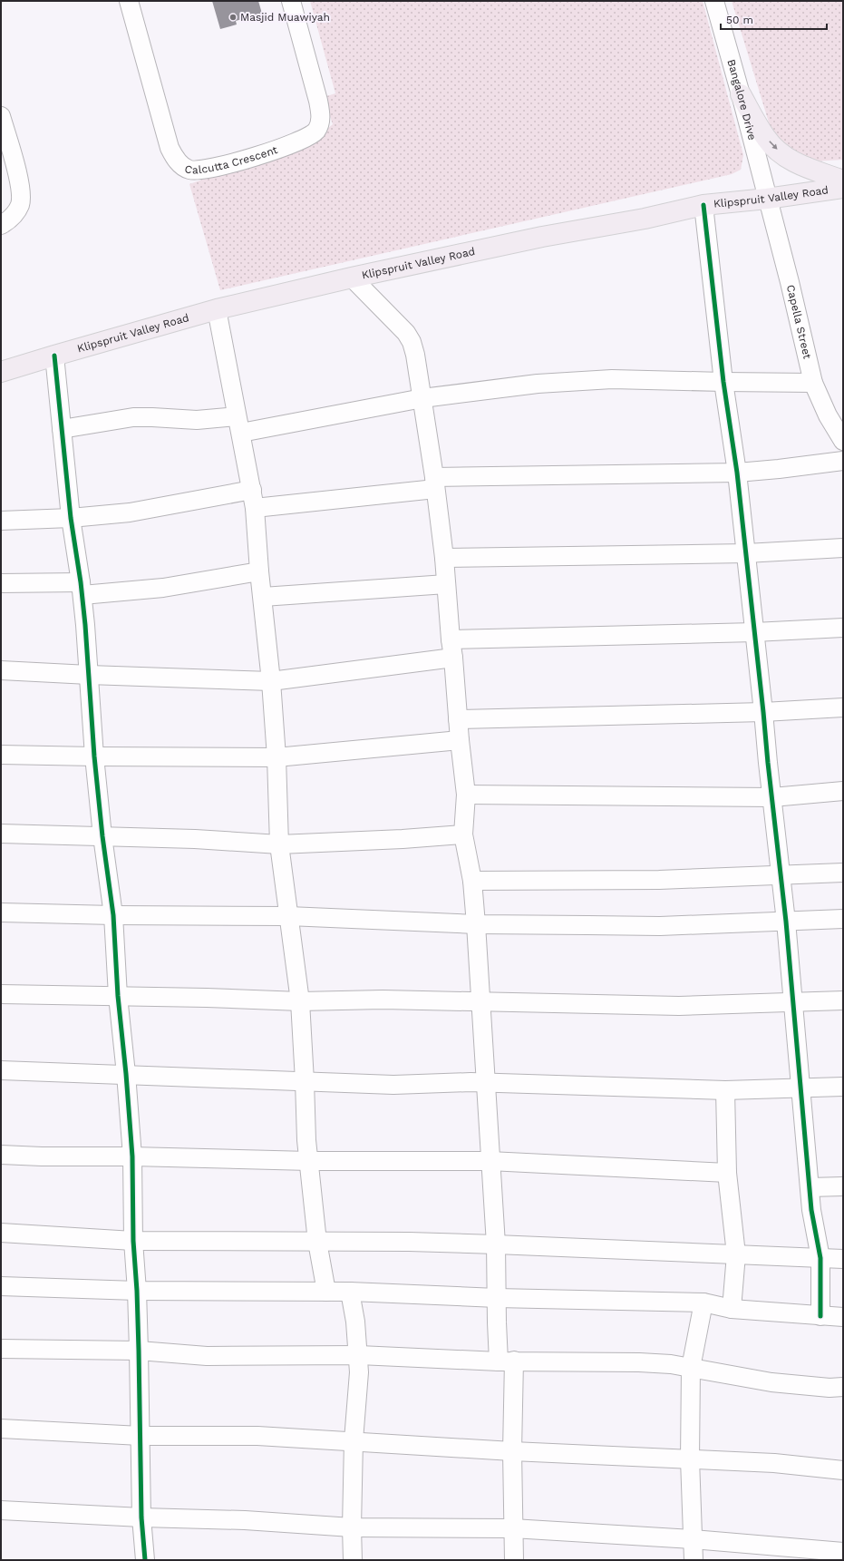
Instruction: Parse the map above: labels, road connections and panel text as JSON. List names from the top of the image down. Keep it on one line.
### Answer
{"streets":{"main road":["Klipspruit Valley Road"],"street":["Bangalore Drive","Calcutta Crescent","Capella Street"]},"crossings":[["Bangalore Drive","Klipspruit Valley Road"],["Bangalore Drive","Capella Street"],["Klipspruit Valley Road","Capella Street"]],"places":["Masjid Muawiyah"],"scale_bar":"50 m"}
